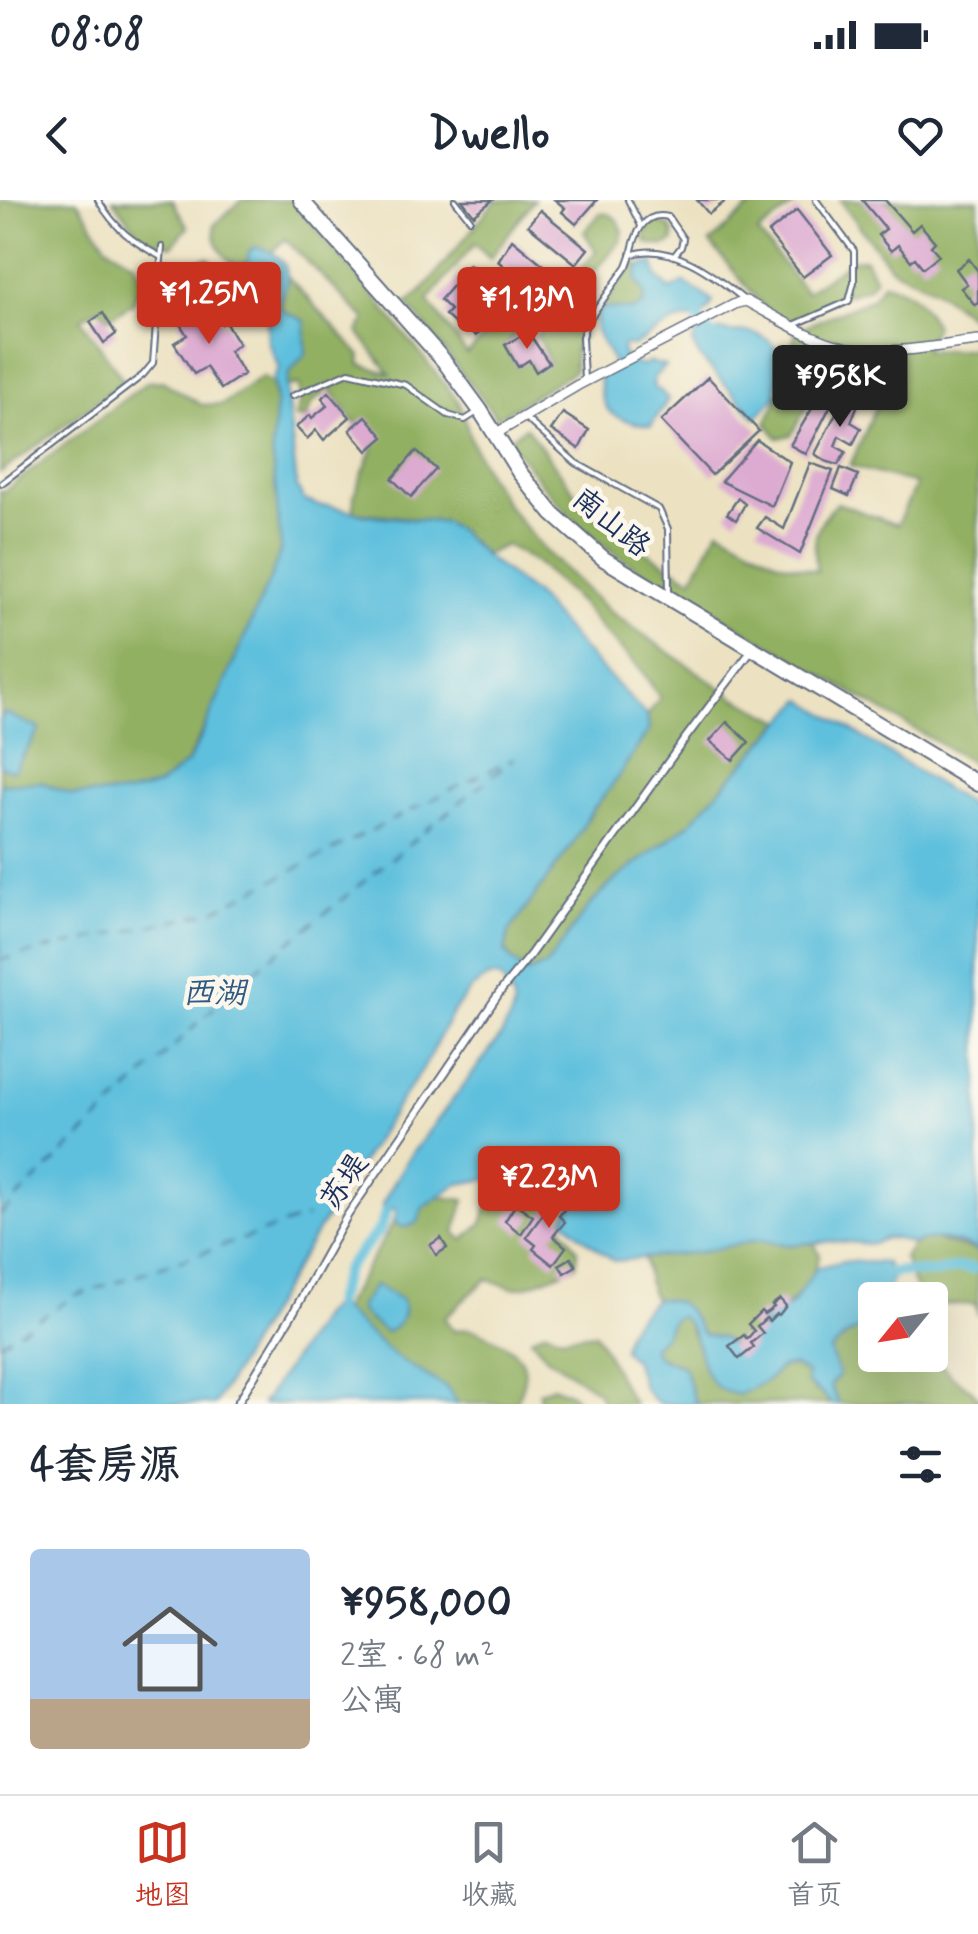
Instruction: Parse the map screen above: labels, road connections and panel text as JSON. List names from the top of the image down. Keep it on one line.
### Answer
{"streets":{"main road":["南山路"],"street":["苏堤"]},"crossings":[["南山路","苏堤"]],"water":["西湖"],"north":"bottom left","page":{"status":"08:08","header":"Dwello","price":["¥1.25M","¥1.13M","¥958K","¥2.23M"],"heading":"4套房源","list":[{"name":"¥958,000","note":"2室 · 68 m² · 公寓"}],"tabs":["地图","收藏","首页"]}}
